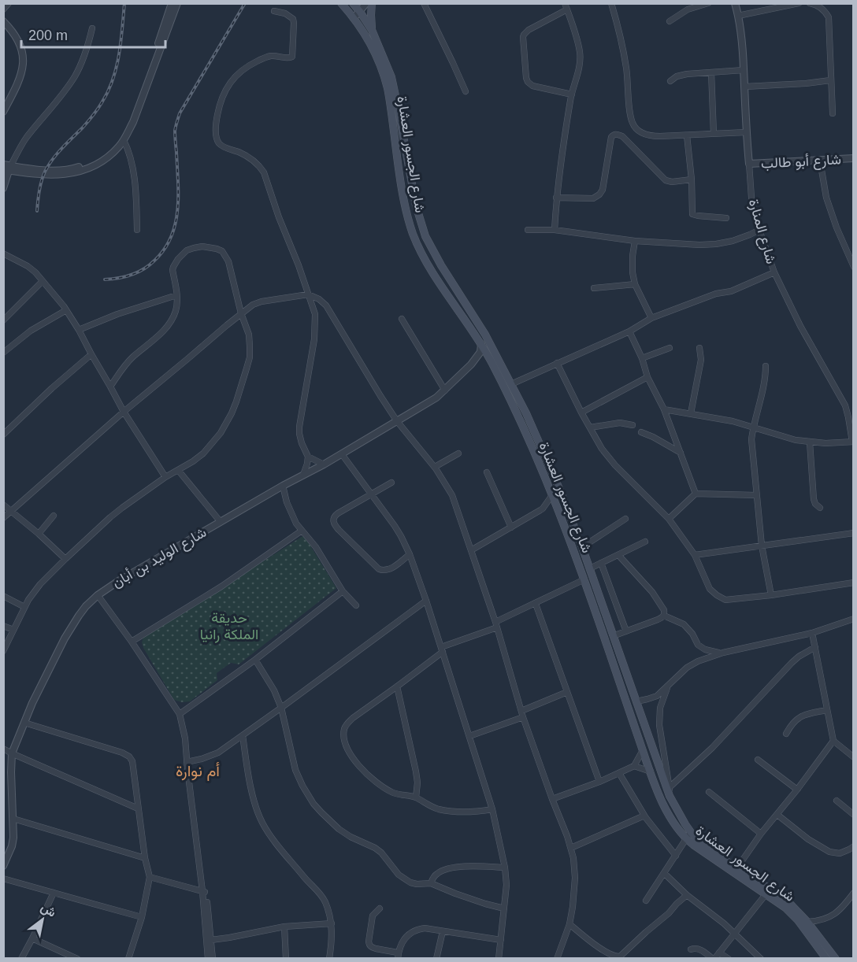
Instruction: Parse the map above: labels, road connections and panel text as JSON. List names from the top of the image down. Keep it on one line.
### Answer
{"streets":{"main road":["شارع الجسور العشارة"],"street":["شارع أبو طالب","شارع المنارة","شارع الوليد بن أبان"]},"crossings":[["شارع الجسور العشارة","شارع الوليد بن أبان"],["شارع أبو طالب","شارع المنارة"]],"districts":["أم نوارة"],"parks":["حديقة الملكة رانيا"],"scale_bar":"200 m","north":"top right"}
